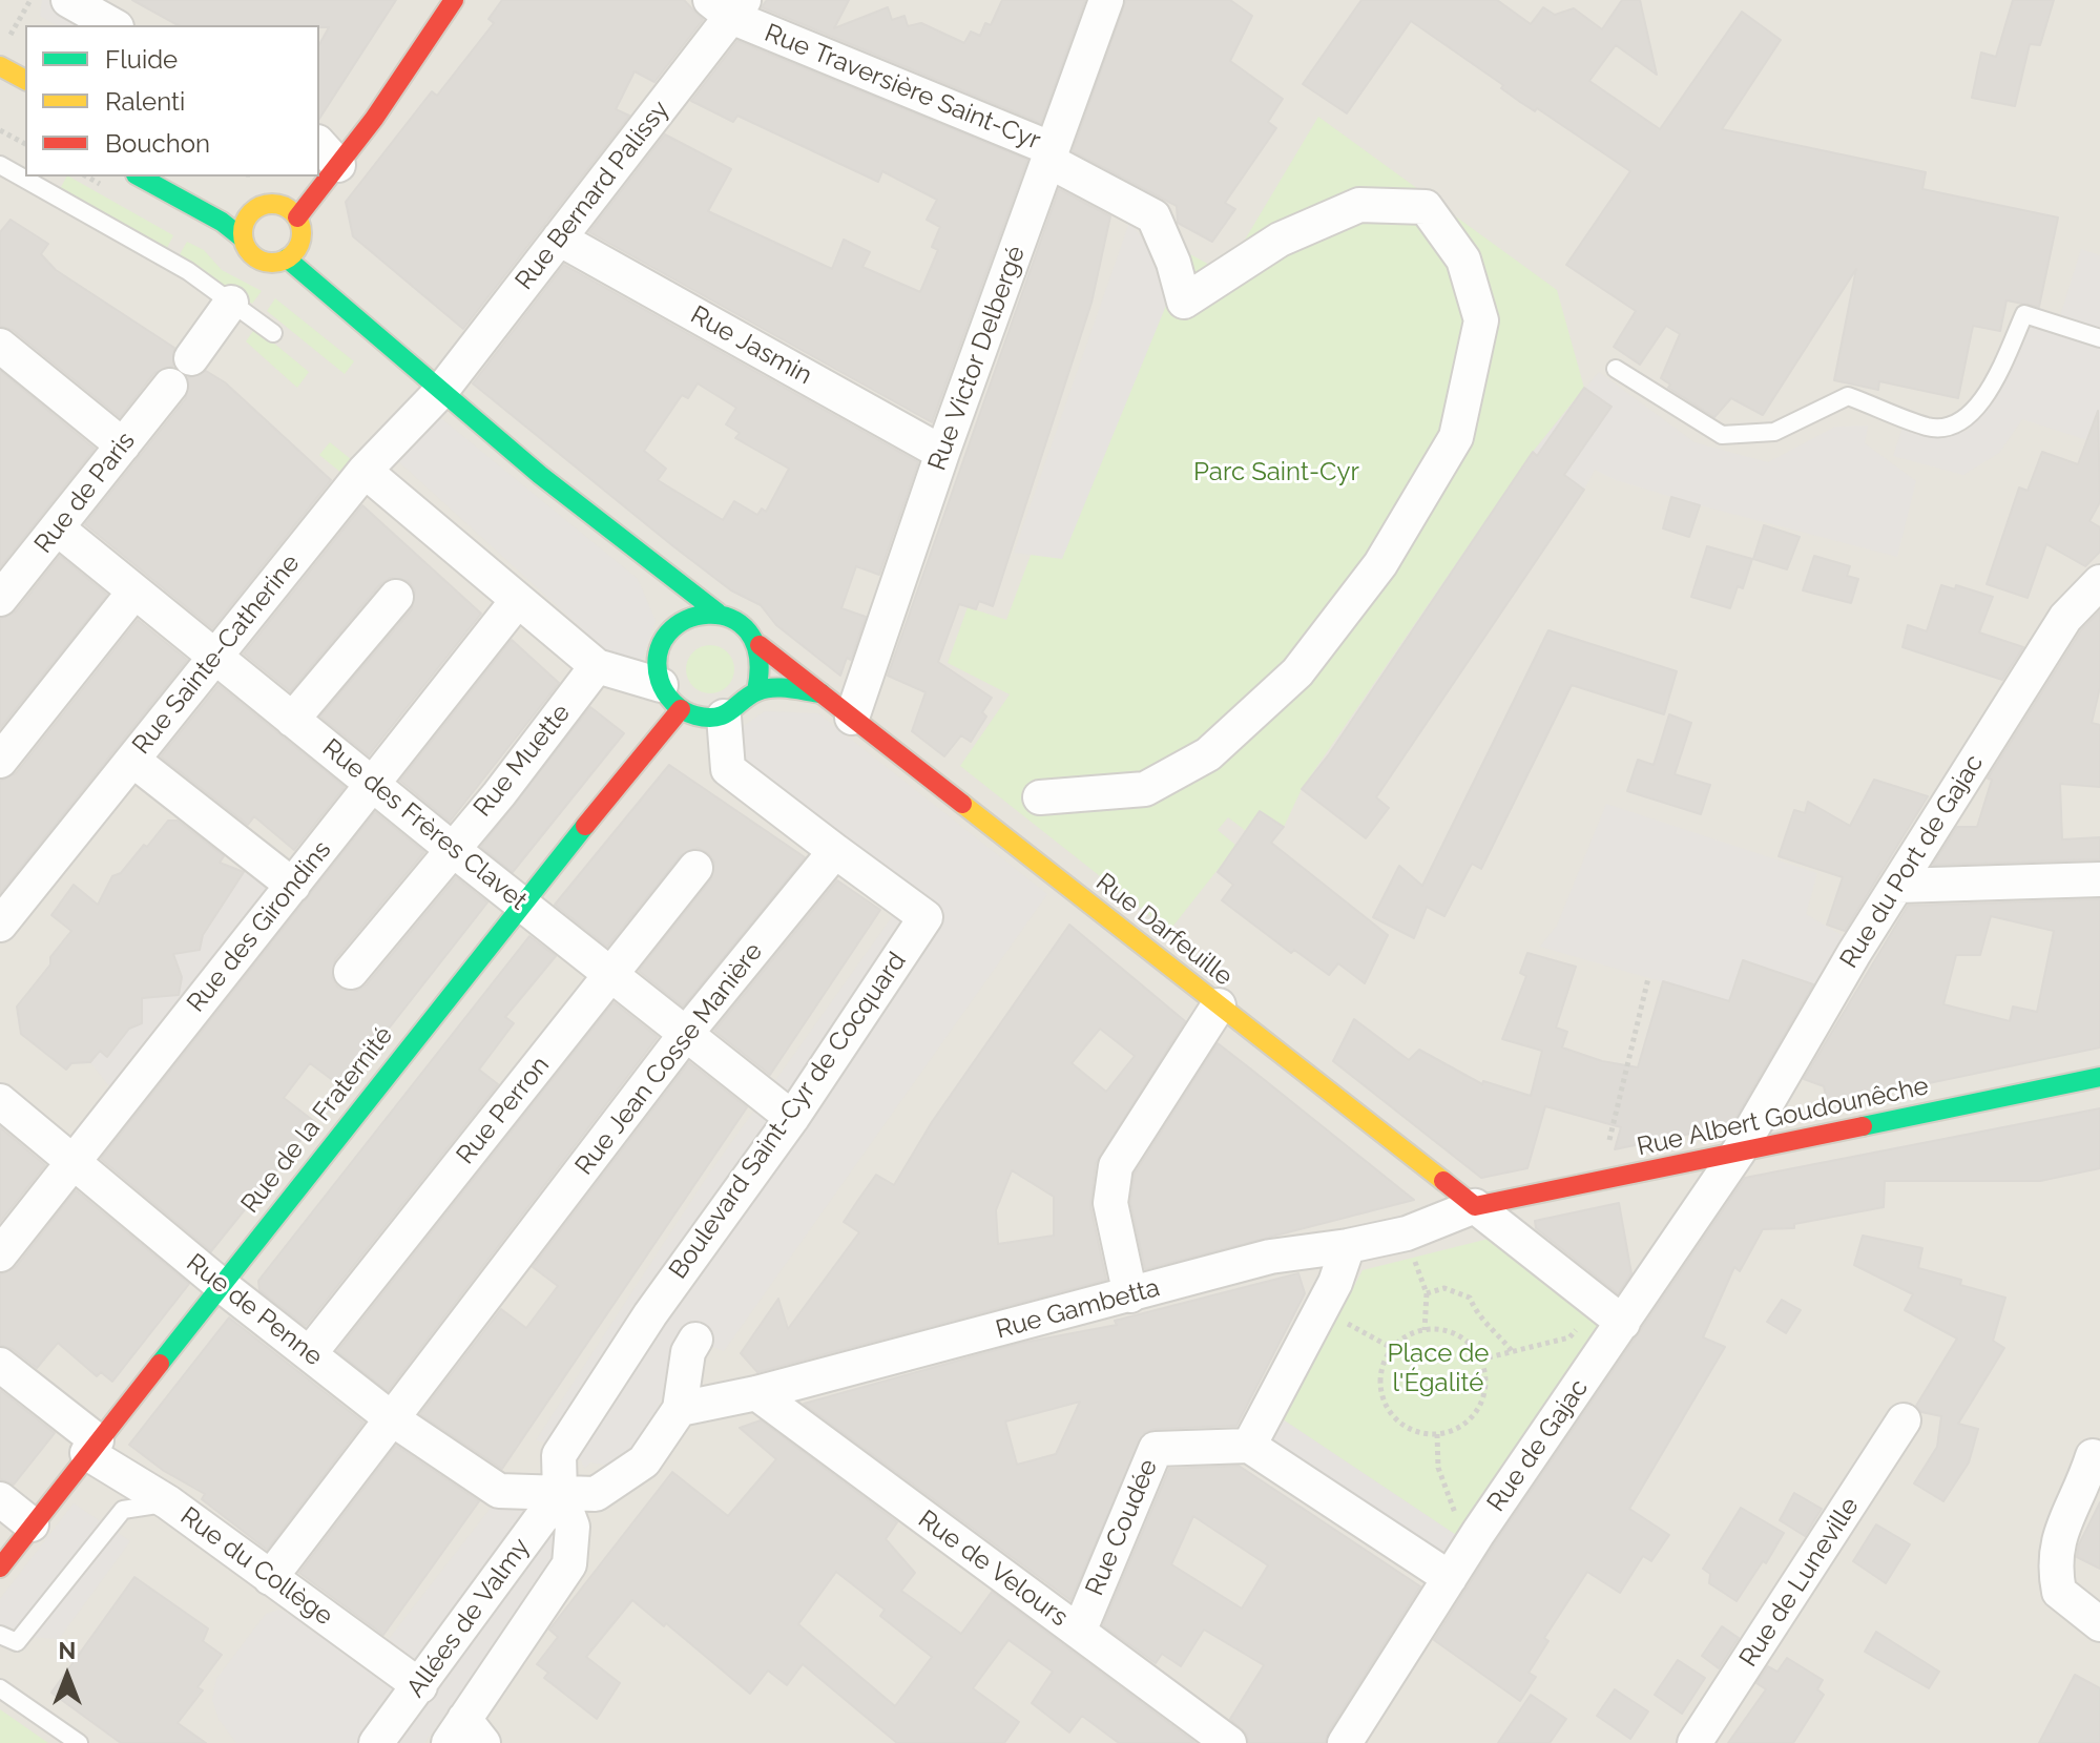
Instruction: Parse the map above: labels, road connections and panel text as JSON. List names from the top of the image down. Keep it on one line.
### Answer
{"streets":{"main road":["Rue Darfeuille","Rue Albert Goudounêche","Rue de la Fraternité"],"street":["Rue Traversière Saint-Cyr","Rue Bernard Palissy","Rue Jasmin","Rue Victor Delbergé","Rue de Paris","Rue Sainte-Catherine","Rue Muette","Rue des Frères Clavet","Rue du Port de Gajac","Rue des Girondins","Rue Jean Cosse Manière","Rue Perron","Boulevard Saint-Cyr de Cocquard","Rue Gambetta","Rue de Penne","Rue de Gajac","Rue Coudée","Rue du Collège","Rue de Velours","Rue de Luneville","Allées de Valmy"]},"crossings":[["Rue Traversière Saint-Cyr","Rue Bernard Palissy"],["Rue Traversière Saint-Cyr","Rue Victor Delbergé"],["Rue Bernard Palissy","Rue Jasmin"],["Rue Bernard Palissy","Rue Sainte-Catherine"],["Rue Jasmin","Rue Victor Delbergé"],["Rue Victor Delbergé","Rue Darfeuille"],["Rue de Paris","Rue des Frères Clavet"],["Rue Sainte-Catherine","Rue des Frères Clavet"],["Rue Muette","Rue des Frères Clavet"],["Rue des Frères Clavet","Rue des Girondins"],["Rue des Frères Clavet","Rue Jean Cosse Manière"],["Rue des Frères Clavet","Rue Perron"],["Rue des Frères Clavet","Boulevard Saint-Cyr de Cocquard"],["Rue des Frères Clavet","Rue de la Fraternité"],["Rue du Port de Gajac","Rue Albert Goudounêche"],["Rue du Port de Gajac","Rue de Gajac"],["Rue des Girondins","Rue de Penne"],["Rue Darfeuille","Rue Albert Goudounêche"],["Rue Darfeuille","Rue de la Fraternité"],["Rue Darfeuille","Rue Gambetta"],["Rue Jean Cosse Manière","Boulevard Saint-Cyr de Cocquard"],["Rue Jean Cosse Manière","Rue de Penne"],["Rue Jean Cosse Manière","Rue du Collège"],["Rue Perron","Rue de Penne"],["Boulevard Saint-Cyr de Cocquard","Rue de Penne"],["Boulevard Saint-Cyr de Cocquard","Allées de Valmy"],["Rue Albert Goudounêche","Rue Gambetta"],["Rue Albert Goudounêche","Rue de Gajac"],["Rue de la Fraternité","Rue de Penne"],["Rue de la Fraternité","Rue du Collège"],["Rue Gambetta","Rue de Velours"],["Rue de Penne","Allées de Valmy"],["Rue Coudée","Rue de Velours"],["Rue du Collège","Allées de Valmy"]],"parks":["Parc Saint-Cyr","Place de l'Égalité"],"legend":["Fluide","Ralenti","Bouchon"],"north":"top"}
